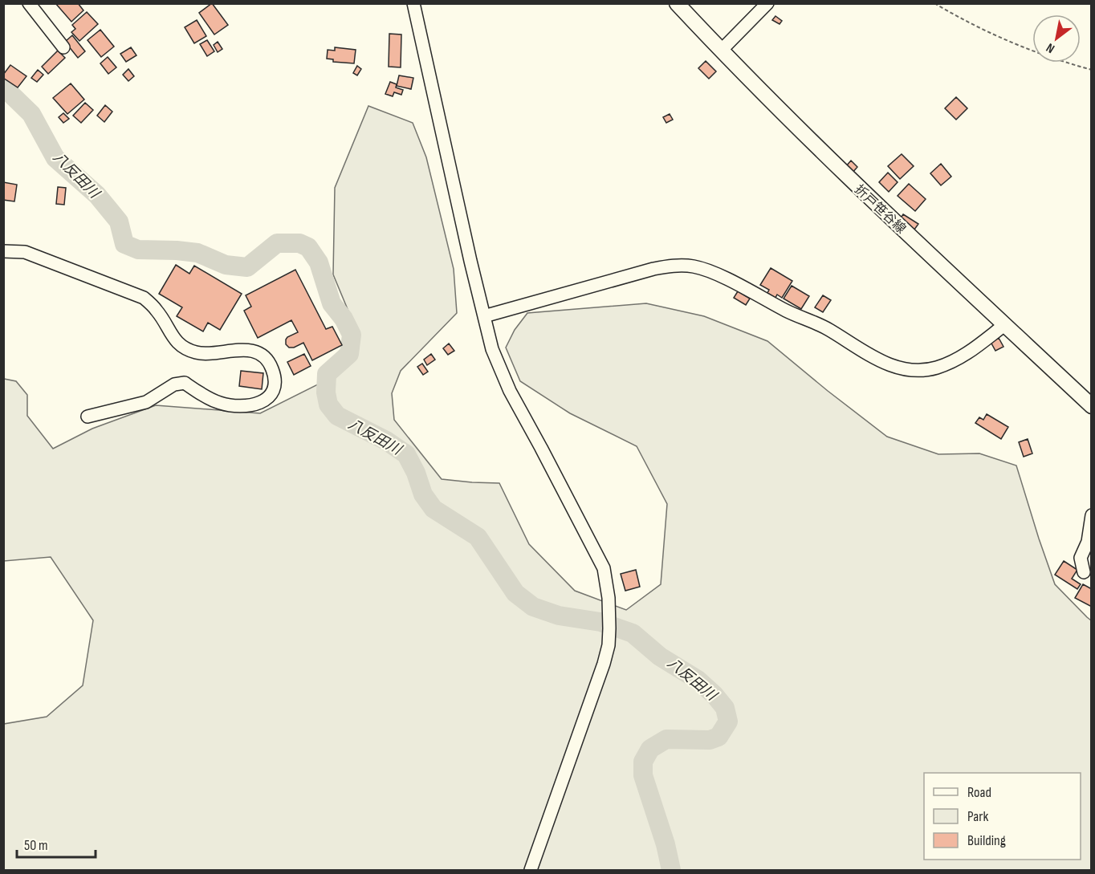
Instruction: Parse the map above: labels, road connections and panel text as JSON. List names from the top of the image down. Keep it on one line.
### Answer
{"streets":{"main road":["折戸笹谷線"]},"water":["八反田川"],"legend":["Road","Park","Building"],"scale_bar":"50 m","north":"bottom left"}
